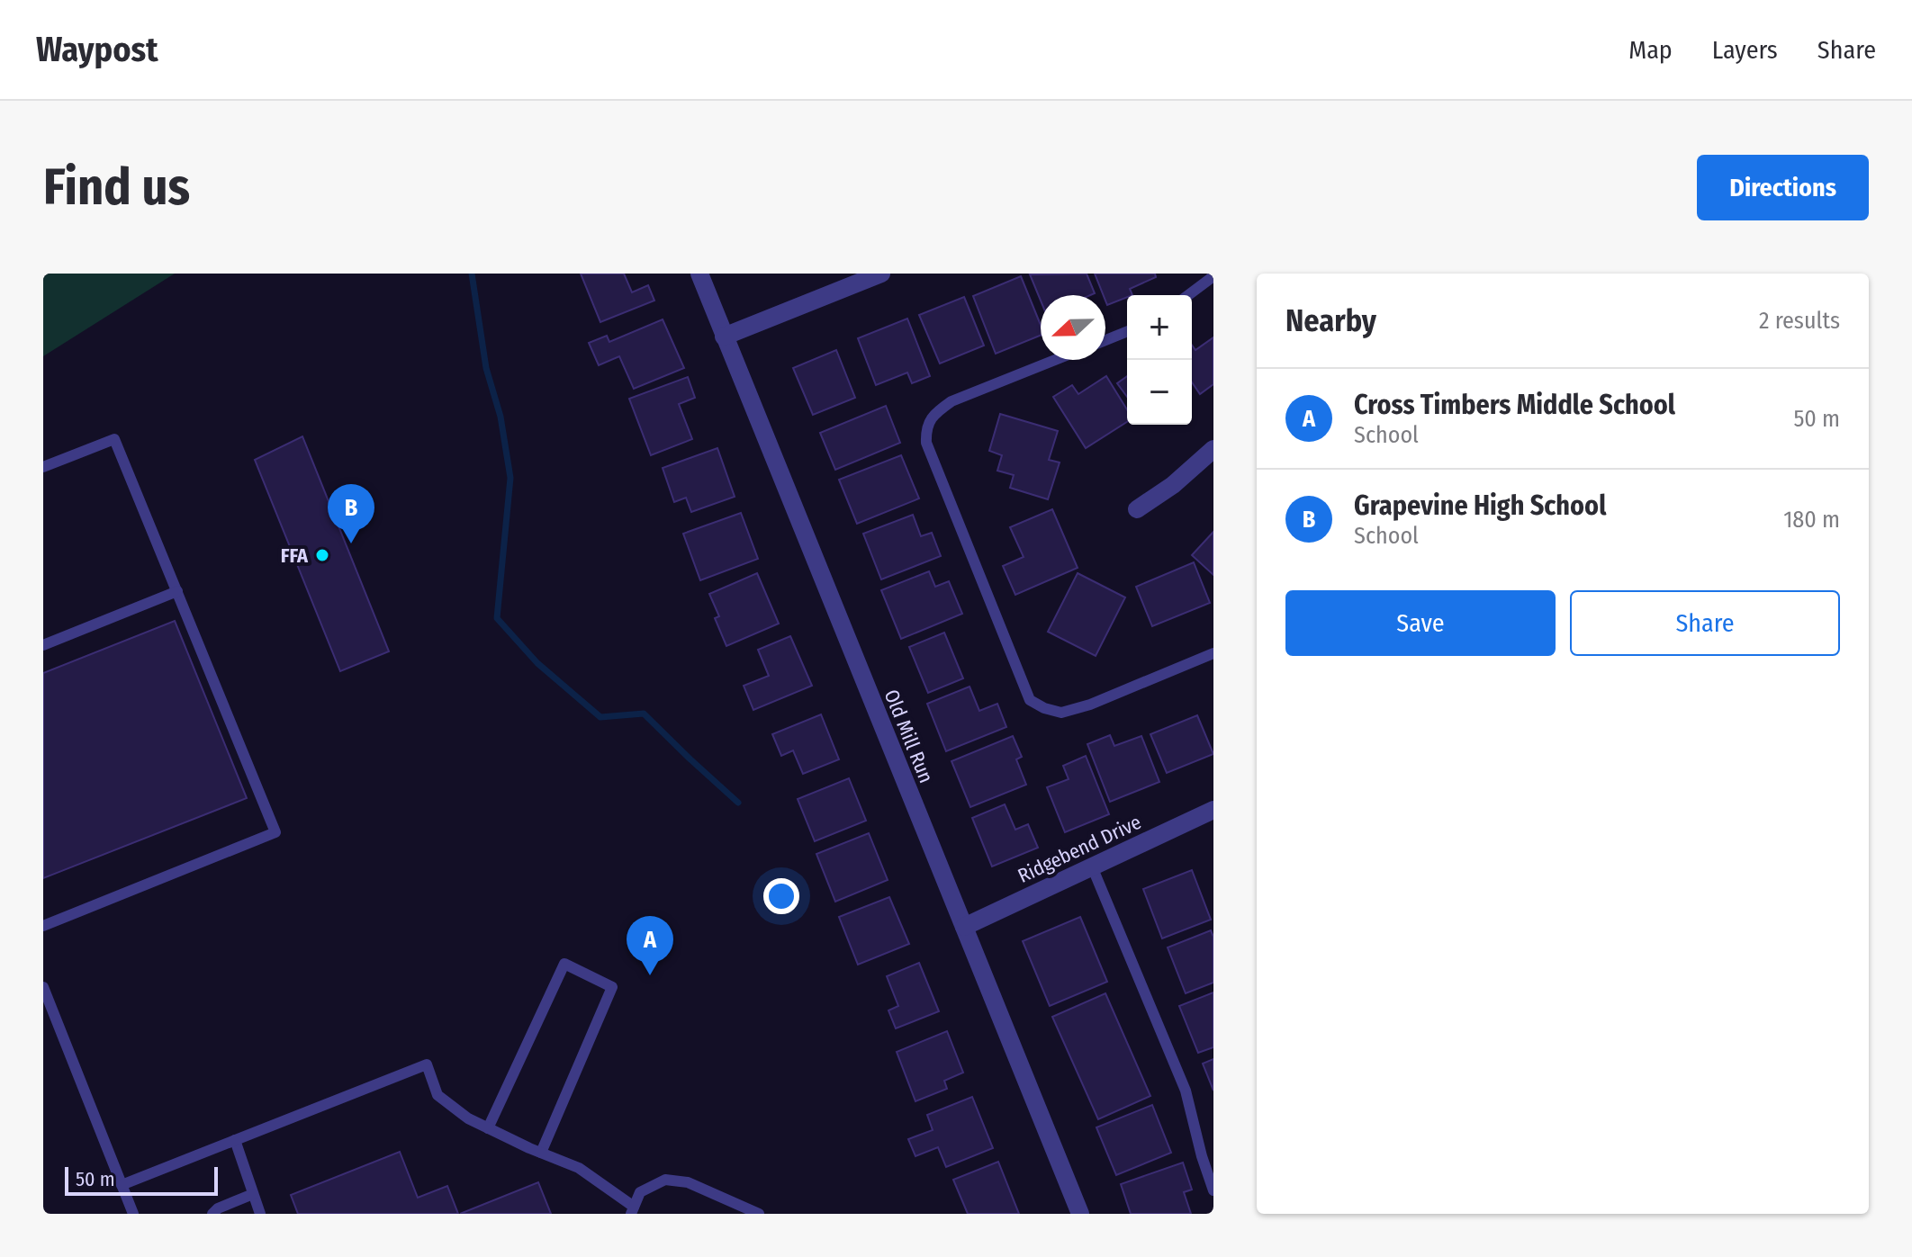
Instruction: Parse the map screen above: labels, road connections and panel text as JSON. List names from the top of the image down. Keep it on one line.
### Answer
{"streets":{"street":["Old Mill Run","Ridgebend Drive"]},"crossings":[["Old Mill Run","Ridgebend Drive"]],"places":["FFA"],"scale_bar":"50 m","north":"left","page":{"header":"Waypost","nav":["Map","Layers","Share"],"buttons":["Directions",["Save","Share"]],"title":"Find us","heading":["Nearby","2 results"],"map_buttons":["+","−"],"list":[{"mark":"A","name":"Cross Timbers Middle School","note":"School","value":"50 m"},{"mark":"B","name":"Grapevine High School","note":"School","value":"180 m"}],"pins":["B","A"],"scale":"50 m"}}
